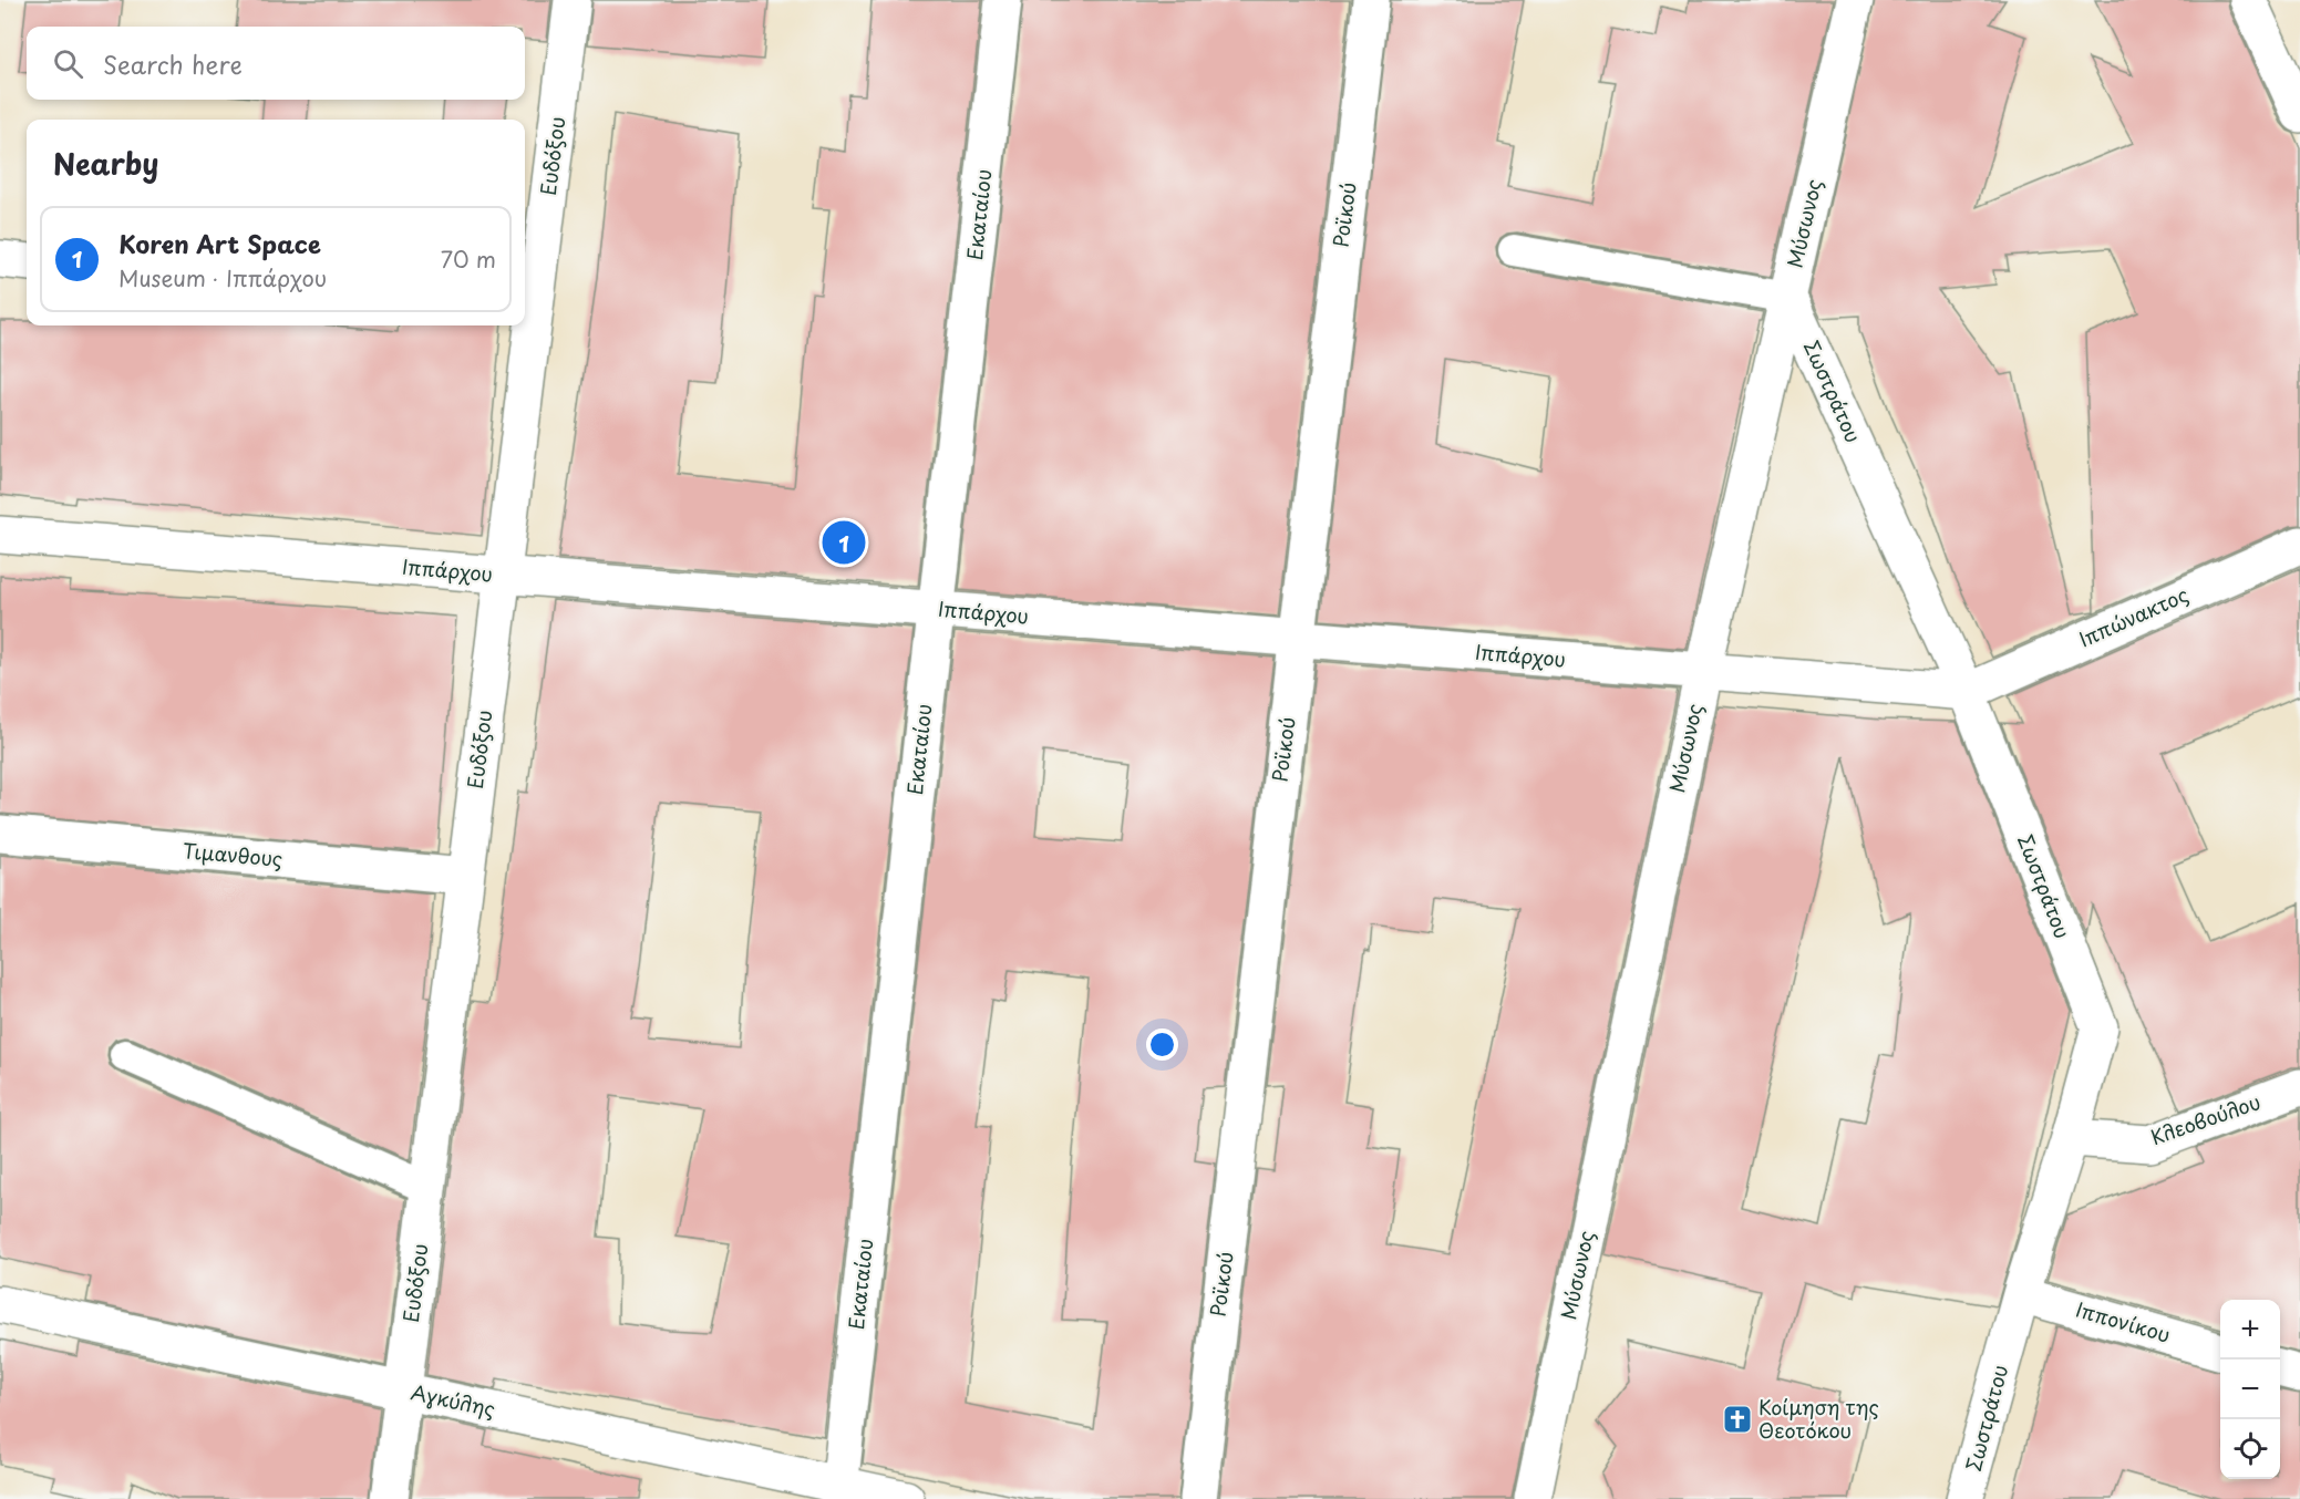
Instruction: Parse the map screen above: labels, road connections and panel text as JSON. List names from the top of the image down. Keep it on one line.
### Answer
{"streets":{"street":["Ευδόξου","Εκαταίου","Ροϊκού","Μύσωνος","Σωστράτου","Ιππάρχου","Ιππώνακτος","Τιμανθους","Κλεοβούλου","Ιππονίκου","Αγκύλης"]},"crossings":[["Ευδόξου","Ιππάρχου"],["Ευδόξου","Τιμανθους"],["Ευδόξου","Αγκύλης"],["Εκαταίου","Ιππάρχου"],["Εκαταίου","Αγκύλης"],["Ροϊκού","Ιππάρχου"],["Μύσωνος","Σωστράτου"],["Μύσωνος","Ιππάρχου"],["Σωστράτου","Ιππάρχου"],["Σωστράτου","Ιππώνακτος"],["Σωστράτου","Κλεοβούλου"],["Σωστράτου","Ιππονίκου"],["Ιππάρχου","Ιππώνακτος"]],"places":{"church":["Κοίμηση της Θεοτόκου"]},"page":{"search":"Search here","heading":"Nearby","list":[{"mark":"1","name":"Koren Art Space","note":"Museum · Ιππάρχου","value":"70 m"}],"pins":"1","map_buttons":["+","−"]}}
